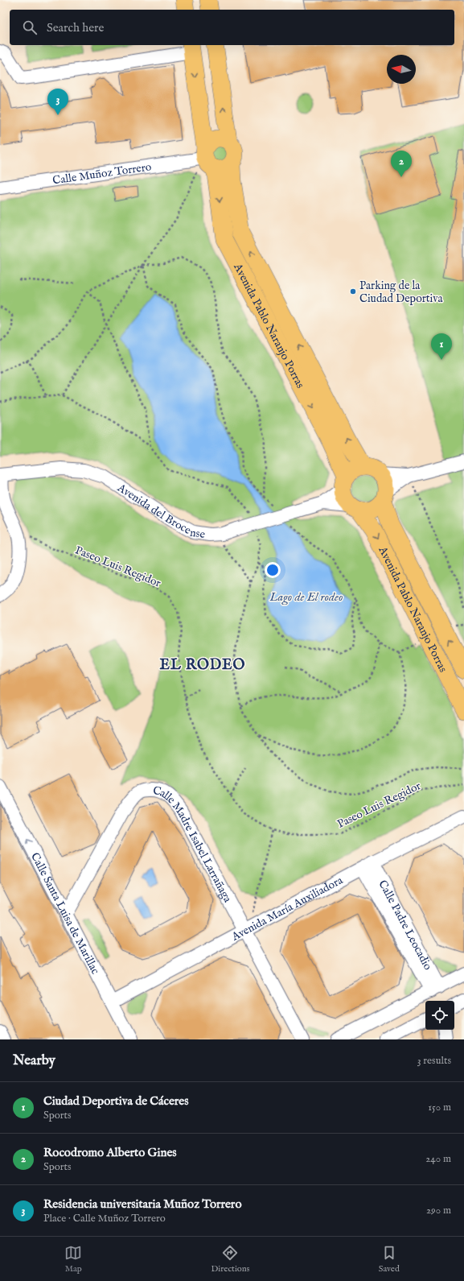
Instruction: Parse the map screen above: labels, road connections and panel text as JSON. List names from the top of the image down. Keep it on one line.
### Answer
{"streets":{"main road":["Avenida Pablo Naranjo Porras"],"street":["Calle Muñoz Torrero","Avenida del Brocense","Calle Madre Isabel Larrañaga","Avenida María Auxiliadora","Calle Santa Luisa de Marillac","Calle Padre Leocadio"],"path":["Paseo Luis Regidor"]},"crossings":[["Calle Muñoz Torrero","Avenida Pablo Naranjo Porras"],["Avenida Pablo Naranjo Porras","Avenida del Brocense"],["Calle Madre Isabel Larrañaga","Avenida María Auxiliadora"],["Calle Madre Isabel Larrañaga","Calle Santa Luisa de Marillac"],["Avenida María Auxiliadora","Calle Santa Luisa de Marillac"],["Avenida María Auxiliadora","Calle Padre Leocadio"]],"one_way":["Calle Santa Luisa de Marillac"],"districts":["EL RODEO"],"water":["Lago de El rodeo"],"places":["Parking de la Ciudad Deportiva"],"north":"left","page":{"search":"Search here","pins":["3","2","1"],"heading":["Nearby","3 results"],"list":[{"mark":"1","name":"Ciudad Deportiva de Cáceres","note":"Sports","value":"150 m"},{"mark":"2","name":"Rocodromo Alberto Gines","note":"Sports","value":"240 m"},{"mark":"3","name":"Residencia universitaria Muñoz Torrero","note":"Place · Calle Muñoz Torrero","value":"290 m"}],"nav":["Map","Directions","Saved"]}}
